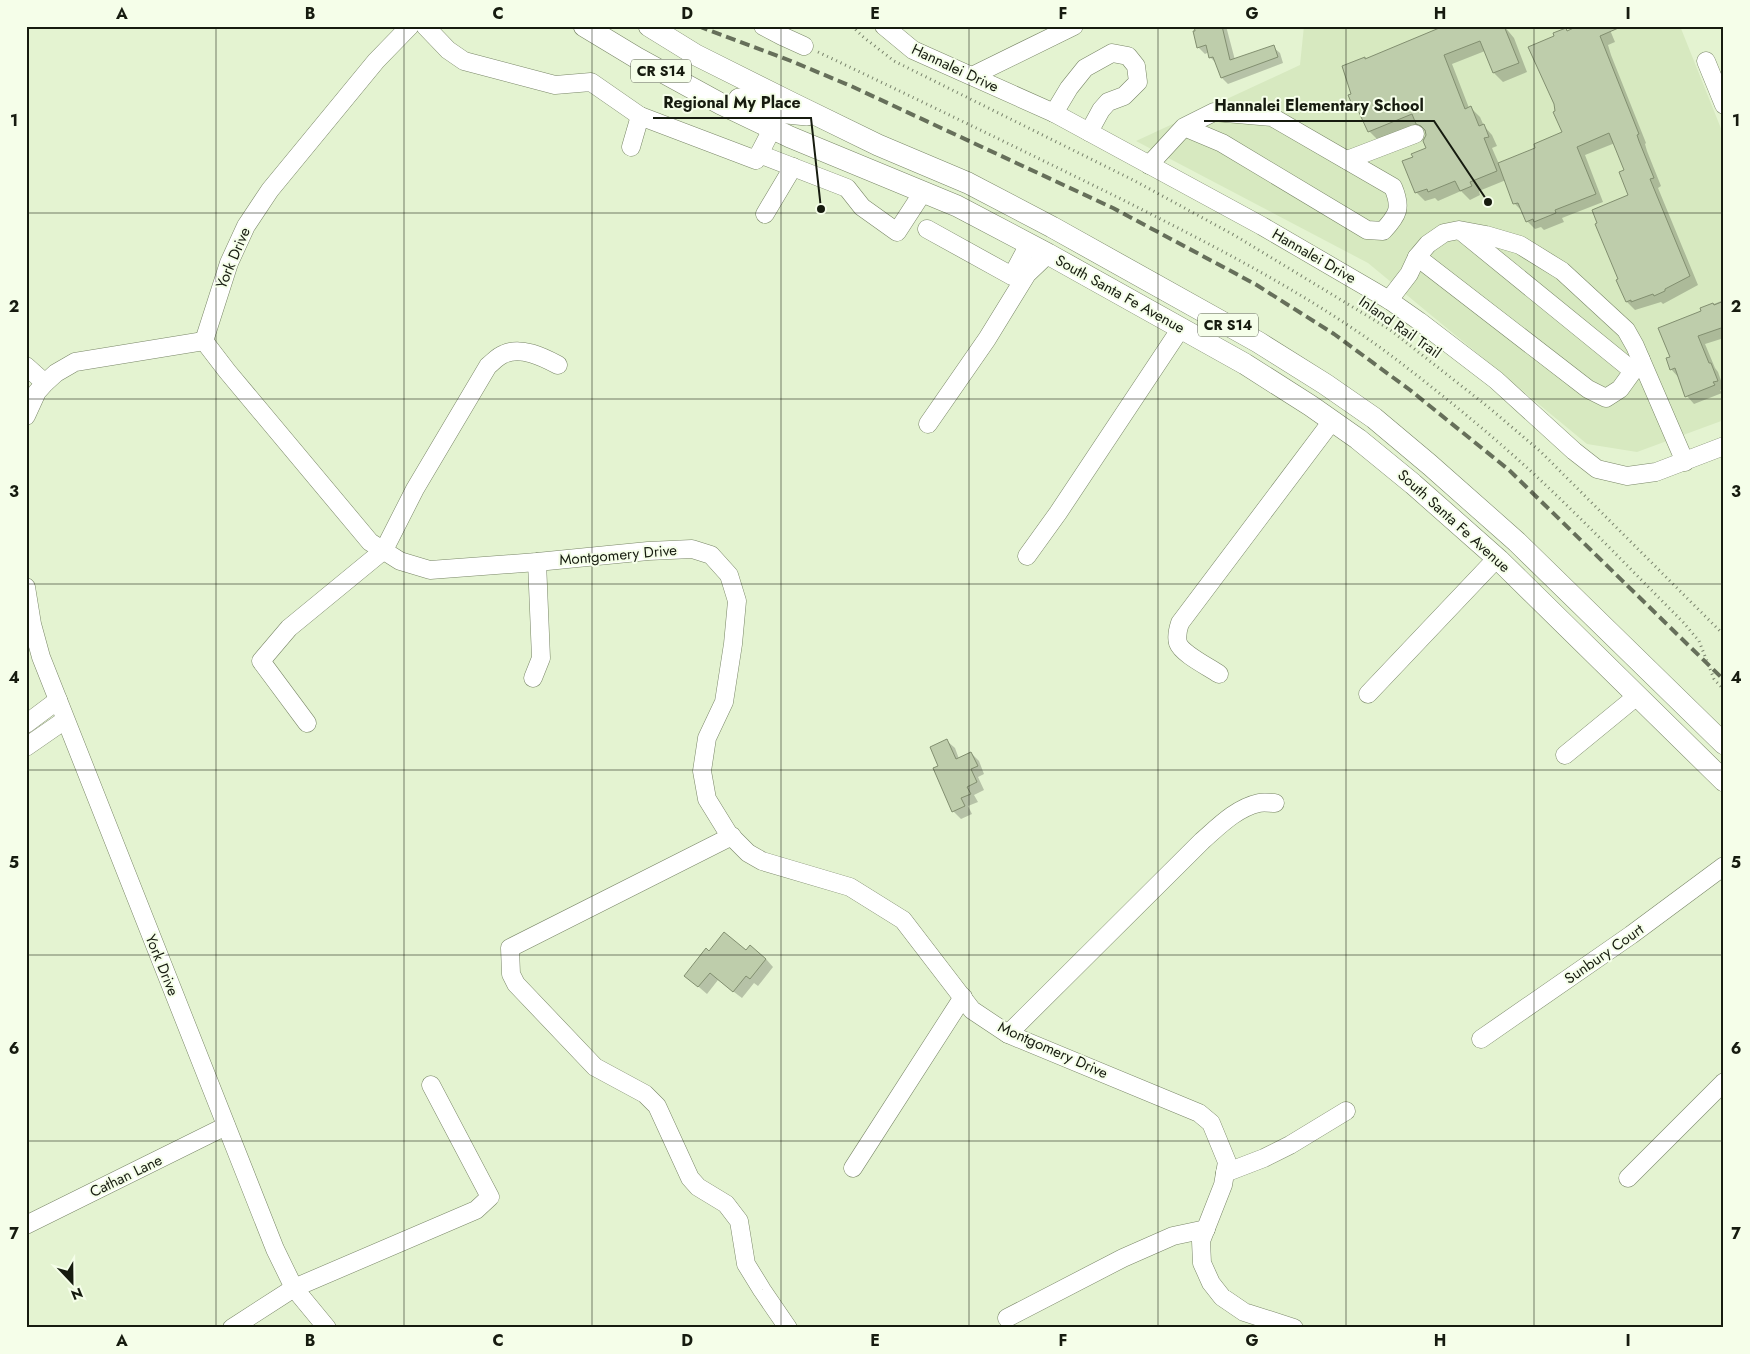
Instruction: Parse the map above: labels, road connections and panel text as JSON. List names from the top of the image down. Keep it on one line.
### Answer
{"streets":{"main road":["CR S14","South Santa Fe Avenue"],"street":["Hannalei Drive","York Drive","Montgomery Drive","Sunbury Court","Cathan Lane"],"path":["Inland Rail Trail"]},"crossings":[["York Drive","Montgomery Drive"],["York Drive","Cathan Lane"]],"places":["Hannalei Elementary School","Regional My Place"],"north":"bottom","grid":{"columns":["A","B","C","D","E","F","G","H","I"],"rows":["1","2","3","4","5","6","7"]}}
